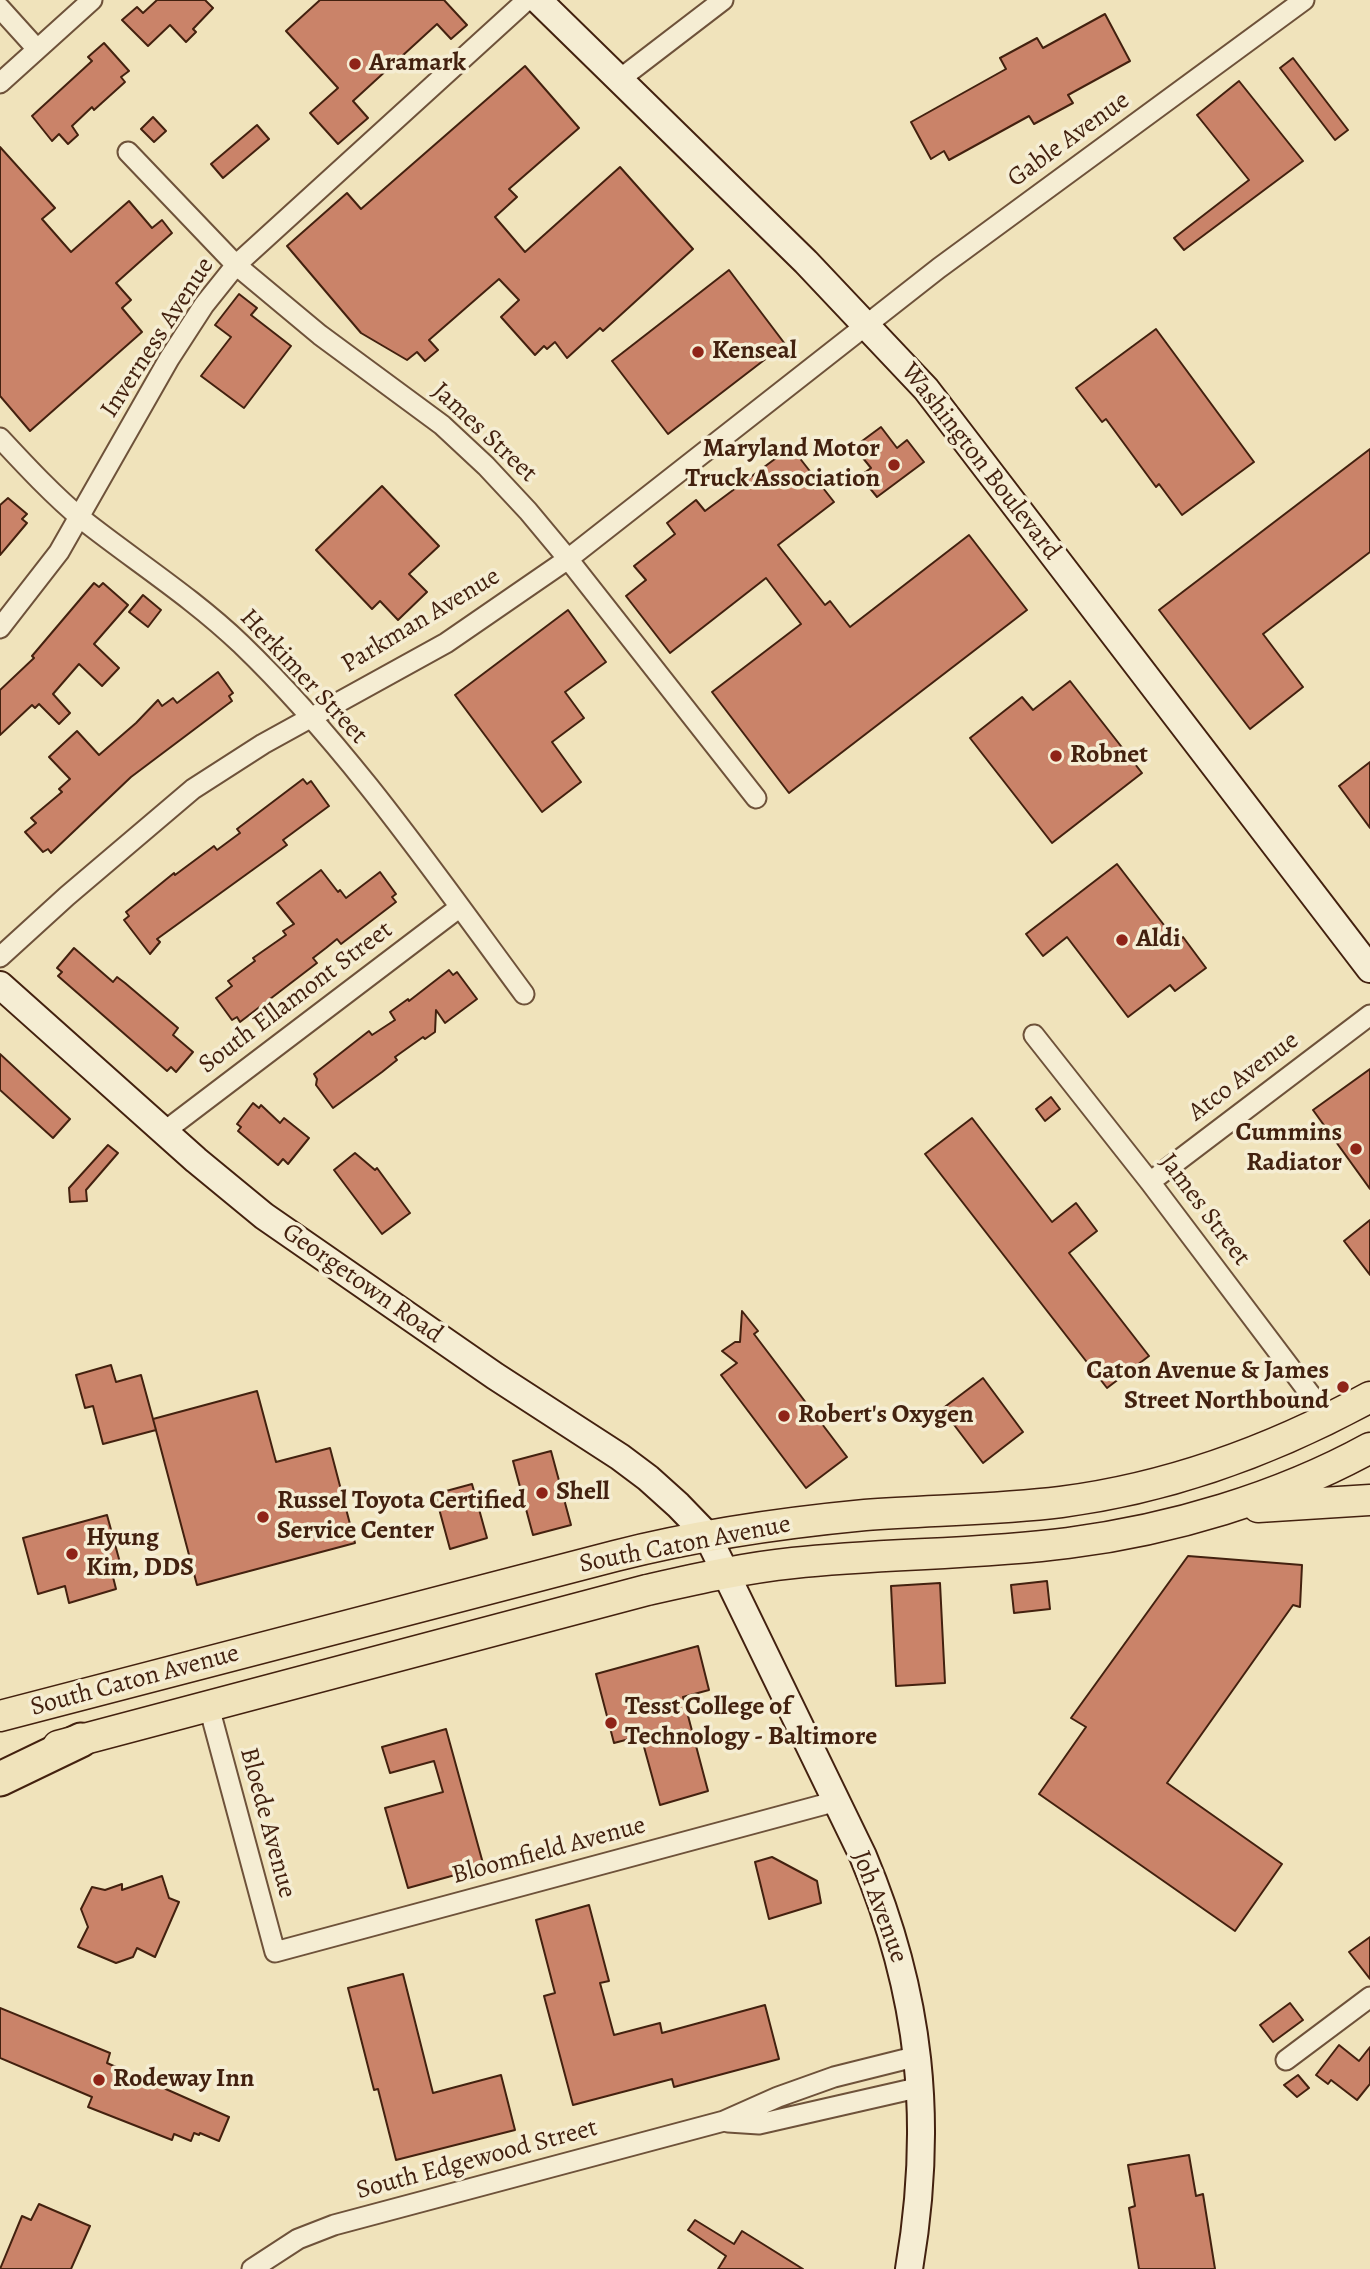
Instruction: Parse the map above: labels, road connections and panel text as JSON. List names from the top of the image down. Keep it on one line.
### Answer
{"streets":{"main road":["South Caton Avenue"],"street":["Gable Avenue","Inverness Avenue","James Street","Washington Boulevard","Parkman Avenue","Herkimer Street","South Ellamont Street","Atco Avenue","Georgetown Road","Bloede Avenue","Bloomfield Avenue","Joh Avenue","South Edgewood Street"]},"crossings":[["Gable Avenue","Washington Boulevard"],["Gable Avenue","Parkman Avenue"],["Inverness Avenue","James Street"],["Inverness Avenue","Herkimer Street"],["James Street","Parkman Avenue"],["James Street","Atco Avenue"],["James Street","South Caton Avenue"],["Washington Boulevard","Parkman Avenue"],["Parkman Avenue","Herkimer Street"],["Herkimer Street","South Ellamont Street"],["South Ellamont Street","Georgetown Road"],["Georgetown Road","South Caton Avenue"],["Georgetown Road","Joh Avenue"],["South Caton Avenue","Bloede Avenue"],["South Caton Avenue","Joh Avenue"],["Bloede Avenue","Bloomfield Avenue"],["Bloomfield Avenue","Joh Avenue"],["Joh Avenue","South Edgewood Street"]],"places":["Aramark","Kenseal","Maryland Motor Truck Association","Robnet","Aldi","Cummins Radiator","Caton Avenue & James Street Northbound","Robert's Oxygen","Shell","Russel Toyota Certified Service Center","Hyung Kim, DDS","Tesst College of Technology - Baltimore","Rodeway Inn"]}
